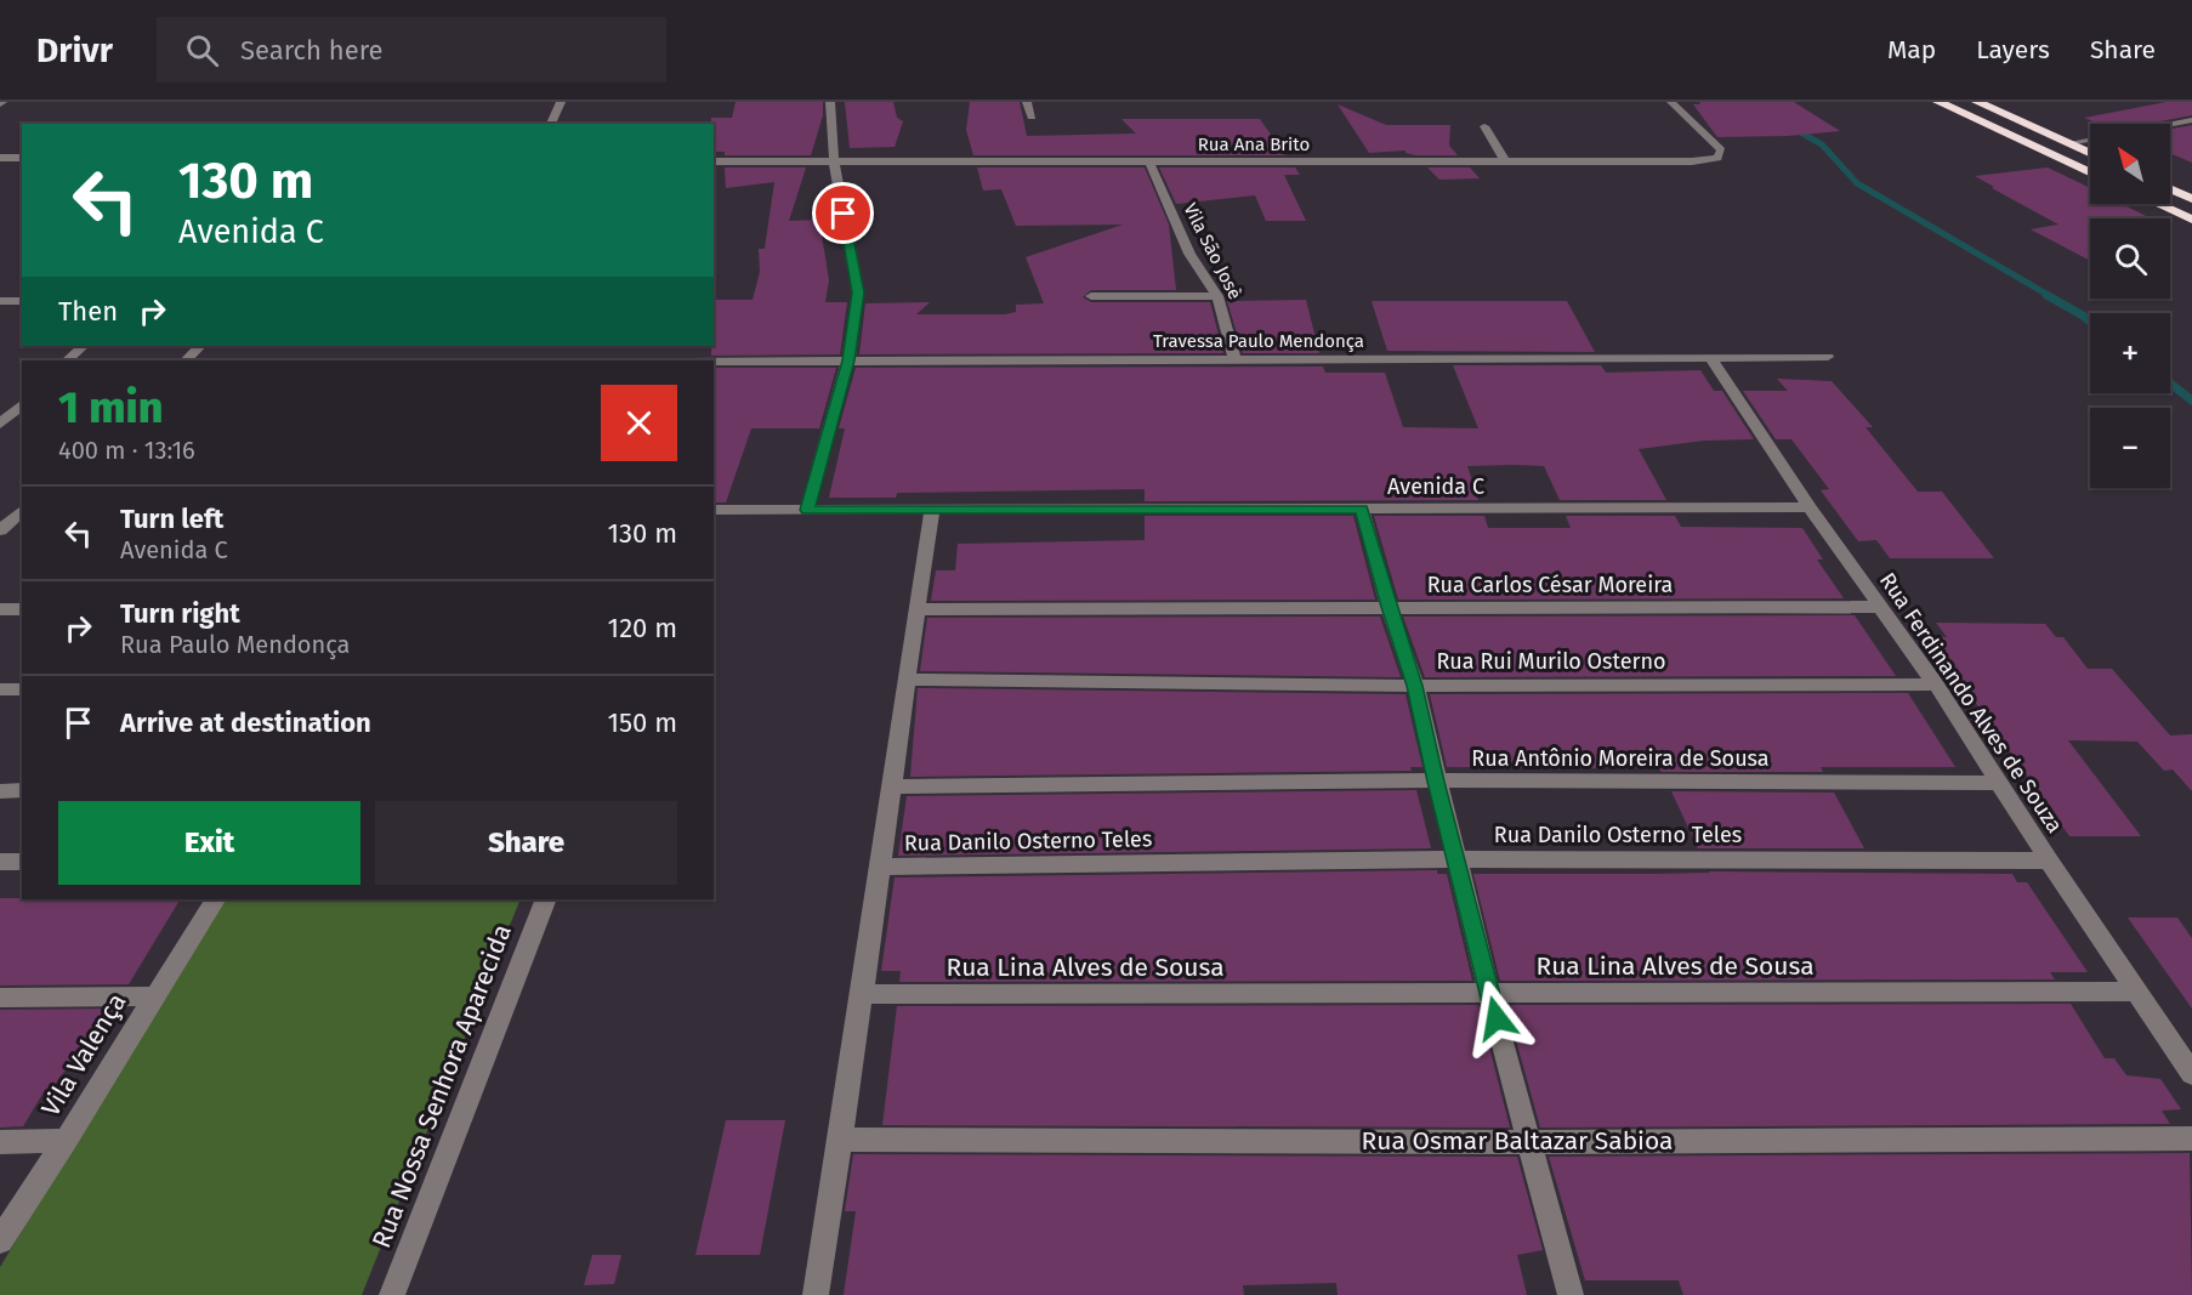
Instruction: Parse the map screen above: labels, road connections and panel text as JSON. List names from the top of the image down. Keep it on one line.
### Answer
{"streets":{"street":["Rua Ana Brito","Vila São Josè","Travessa Paulo Mendonça","Avenida C","Rua Carlos César Moreira","Rua Rui Murilo Osterno","Rua Ferdinando Alves de Souza","Rua Antônio Moreira de Sousa","Rua Danilo Osterno Teles","Rua Lina Alves de Sousa","Vila Valença","Rua Nossa Senhora Aparecida","Rua Osmar Baltazar Sabioa"]},"crossings":[["Rua Ana Brito","Vila São Josè"],["Vila São Josè","Travessa Paulo Mendonça"],["Travessa Paulo Mendonça","Rua Ferdinando Alves de Souza"],["Avenida C","Rua Ferdinando Alves de Souza"],["Rua Carlos César Moreira","Rua Ferdinando Alves de Souza"],["Rua Rui Murilo Osterno","Rua Ferdinando Alves de Souza"],["Rua Ferdinando Alves de Souza","Rua Antônio Moreira de Sousa"],["Rua Ferdinando Alves de Souza","Rua Danilo Osterno Teles"],["Rua Ferdinando Alves de Souza","Rua Lina Alves de Sousa"]],"north":"top left","page":{"header":"Drivr","search":"Search here","nav":["Map","Layers","Share"],"map_buttons":["+","−"],"turn":["130 m","Avenida C"],"then":"Then","heading":["1 min","400 m · 13:16"],"list":[{"name":"Turn left","note":"Avenida C","value":"130 m"},{"name":"Turn right","note":"Rua Paulo Mendonça","value":"120 m"},{"name":"Arrive at destination","value":"150 m"}],"buttons":["Exit","Share"]}}
